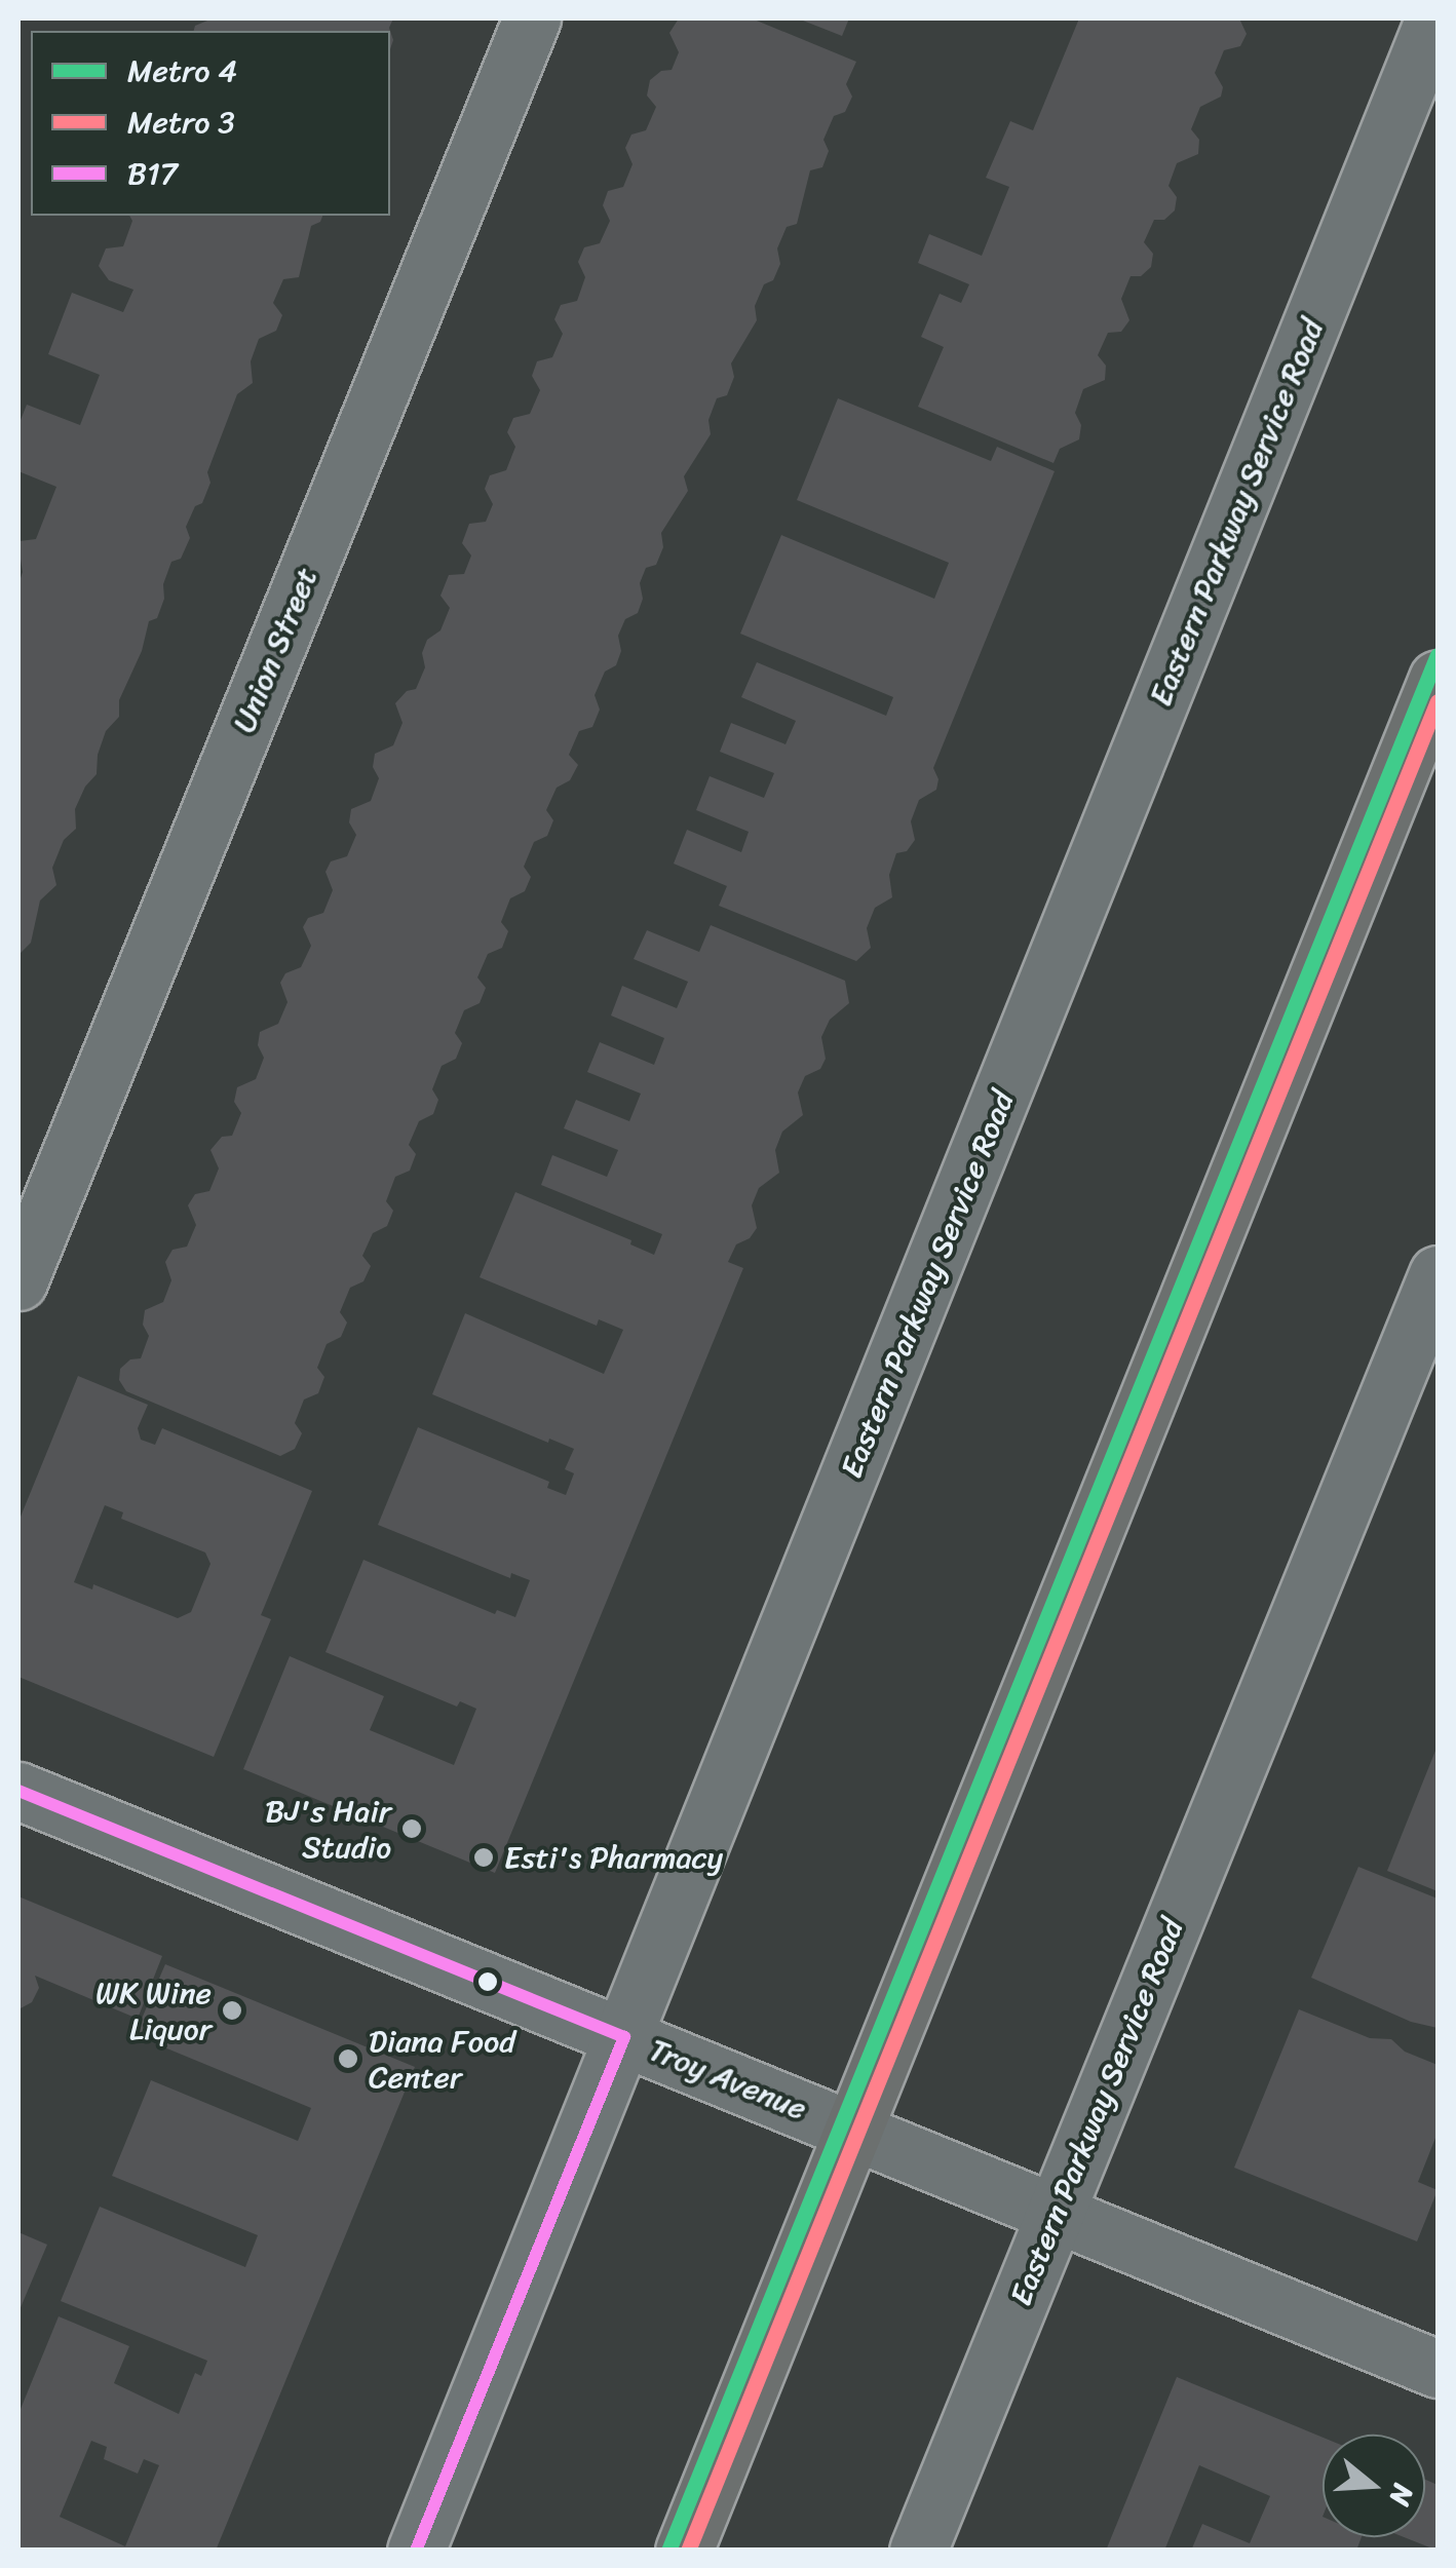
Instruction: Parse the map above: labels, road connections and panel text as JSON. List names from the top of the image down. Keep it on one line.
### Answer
{"streets":{"street":["Eastern Parkway Service Road","Union Street","Troy Avenue"]},"crossings":[["Eastern Parkway Service Road","Troy Avenue"]],"places":["BJ's Hair Studio","Esti's Pharmacy","WK Wine Liquor","Diana Food Center"],"lines":["metro line 4","metro line 3","transit line B17"],"legend":["Metro 4","Metro 3","B17"],"north":"right"}
